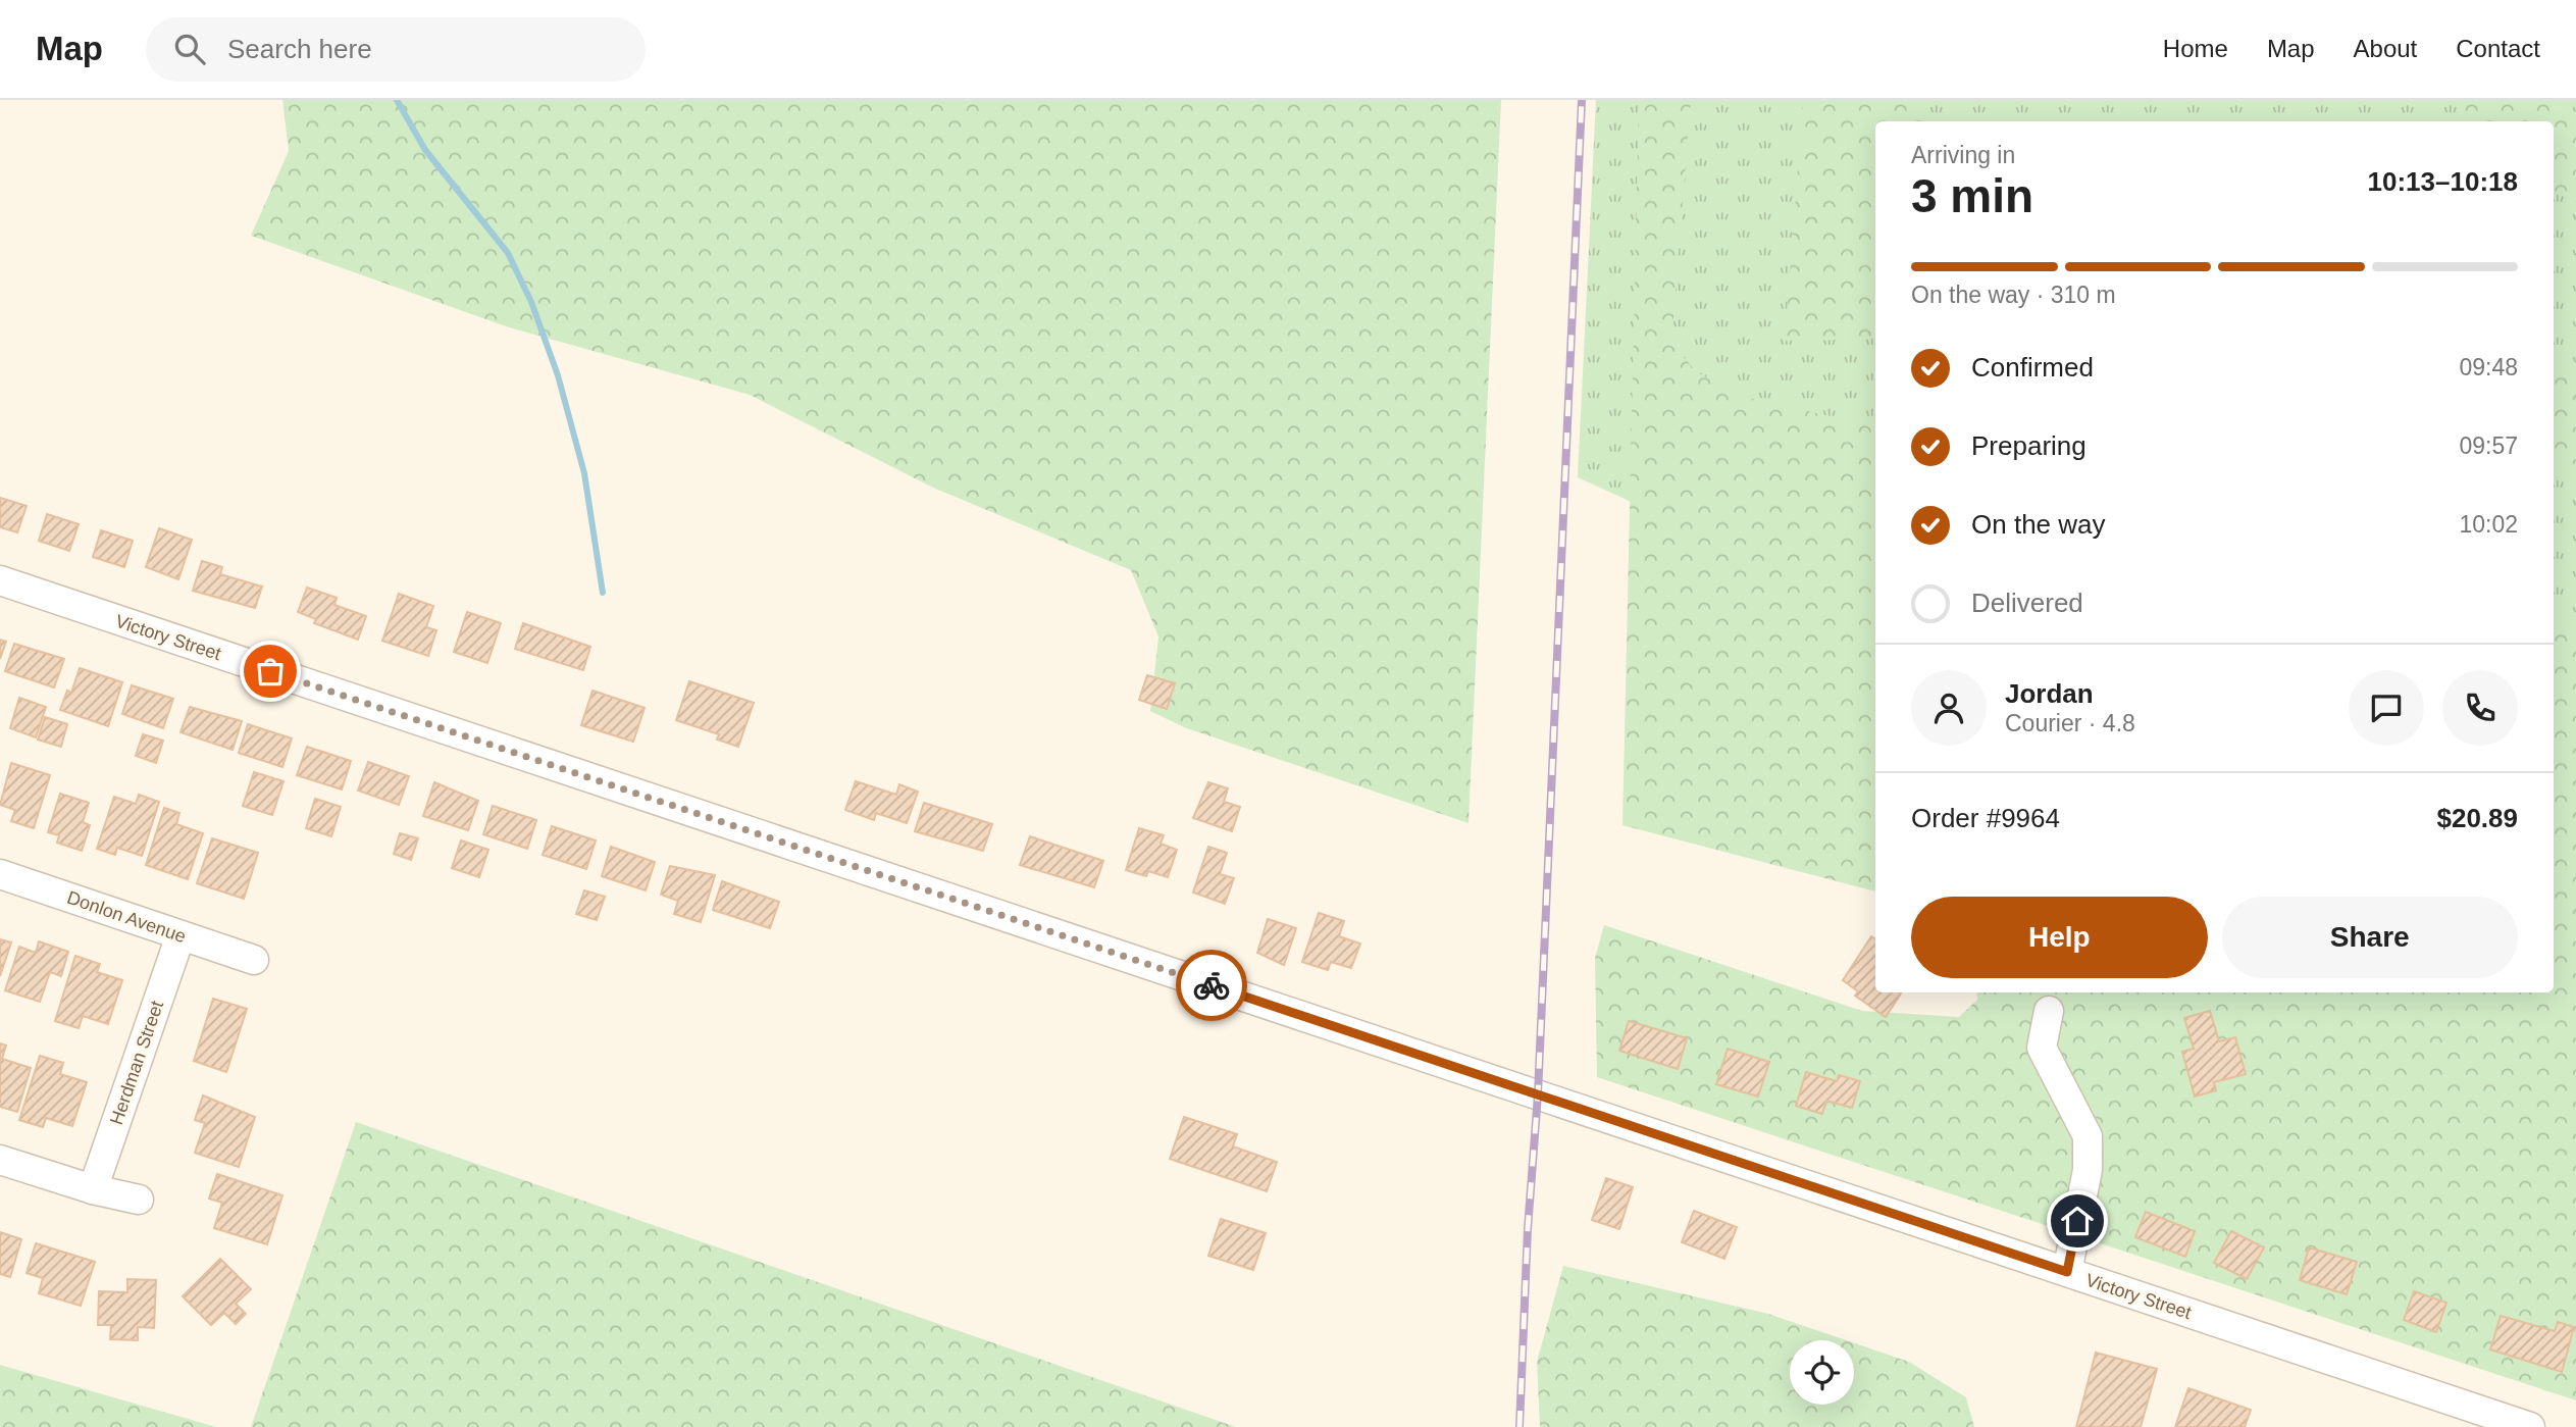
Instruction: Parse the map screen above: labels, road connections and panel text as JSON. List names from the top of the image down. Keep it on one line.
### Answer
{"streets":{"street":["Victory Street","Donlon Avenue","Herdman Street"]},"crossings":[["Donlon Avenue","Herdman Street"]],"page":{"header":"Map","search":"Search here","nav":["Home","Map","About","Contact"],"heading":["3 min","Arriving in","10:13–10:18"],"panel":["Jordan","Courier · 4.8","Order #9964","$20.89"],"bar":"On the way · 310 m","list":[["Confirmed","09:48"],["Preparing","09:57"],["On the way","10:02"],"Delivered"],"buttons":["Help","Share"]}}
